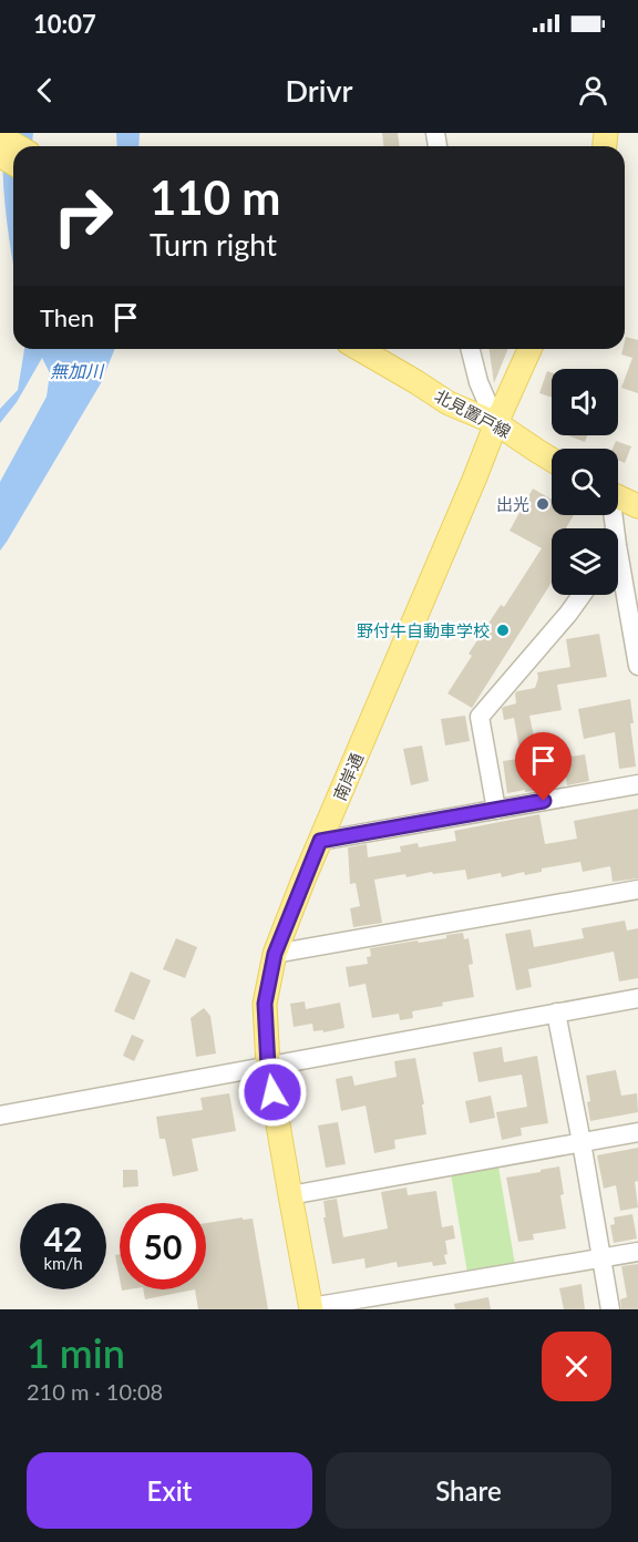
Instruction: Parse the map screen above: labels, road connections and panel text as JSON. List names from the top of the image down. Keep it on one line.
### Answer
{"streets":{"main road":["北見置戸線","南岸通"]},"crossings":[["北見置戸線","南岸通"]],"water":["無加川"],"places":["出光","野付牛自動車学校"],"page":{"status":"10:07","header":"Drivr","turn":["110 m","Turn right"],"then":"Then","speed":"42 km/h","limit":"50","heading":["1 min","210 m · 10:08"],"buttons":["Exit","Share"]}}
